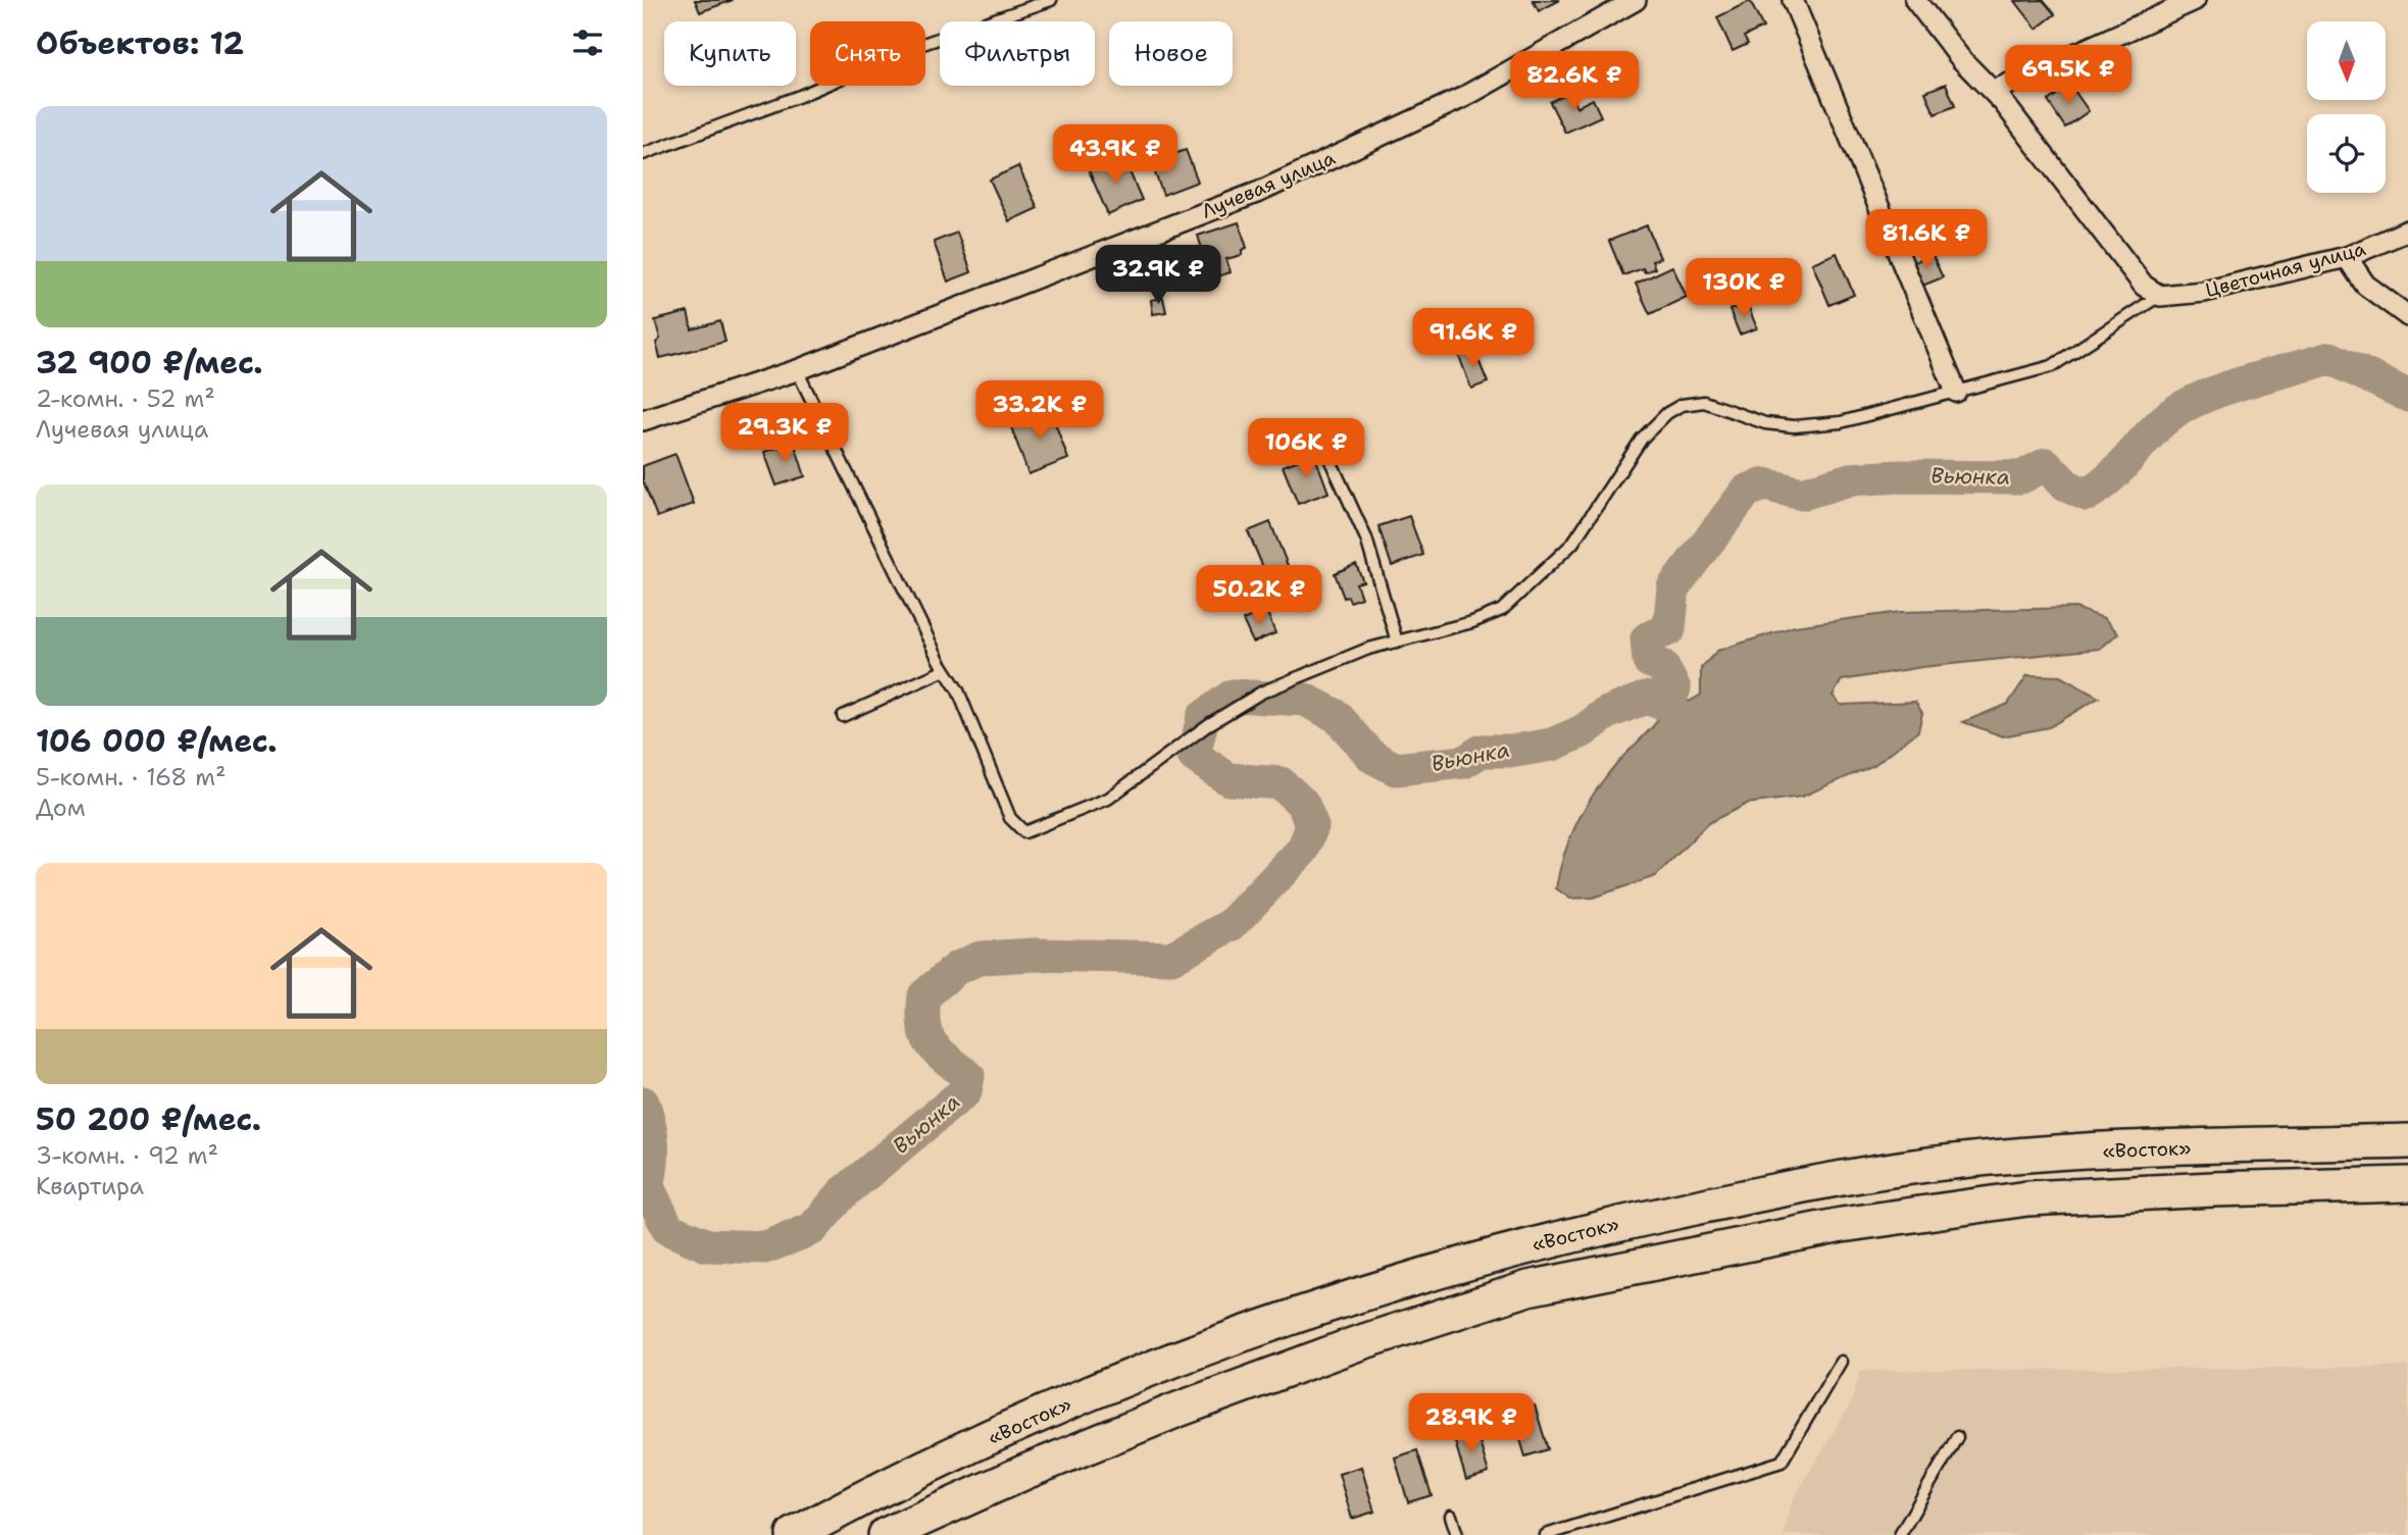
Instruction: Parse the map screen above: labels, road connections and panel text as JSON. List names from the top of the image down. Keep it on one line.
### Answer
{"streets":{"highway":["«Восток»"],"street":["Лучевая улица","Цветочная улица"]},"water":["Вьюнка"],"north":"bottom","page":{"heading":"Объектов: 12","chip":["Купить","Снять","Фильтры","Новое"],"price":["69.5K ₽","82.6K ₽","43.9K ₽","81.6K ₽","32.9K ₽","130K ₽","91.6K ₽","33.2K ₽","29.3K ₽","106K ₽","50.2K ₽","28.9K ₽"],"list":[{"name":"32 900 ₽/мес.","note":"2-комн. · 52 m² · Лучевая улица"},{"name":"106 000 ₽/мес.","note":"5-комн. · 168 m² · Дом"},{"name":"50 200 ₽/мес.","note":"3-комн. · 92 m² · Квартира"}]}}
